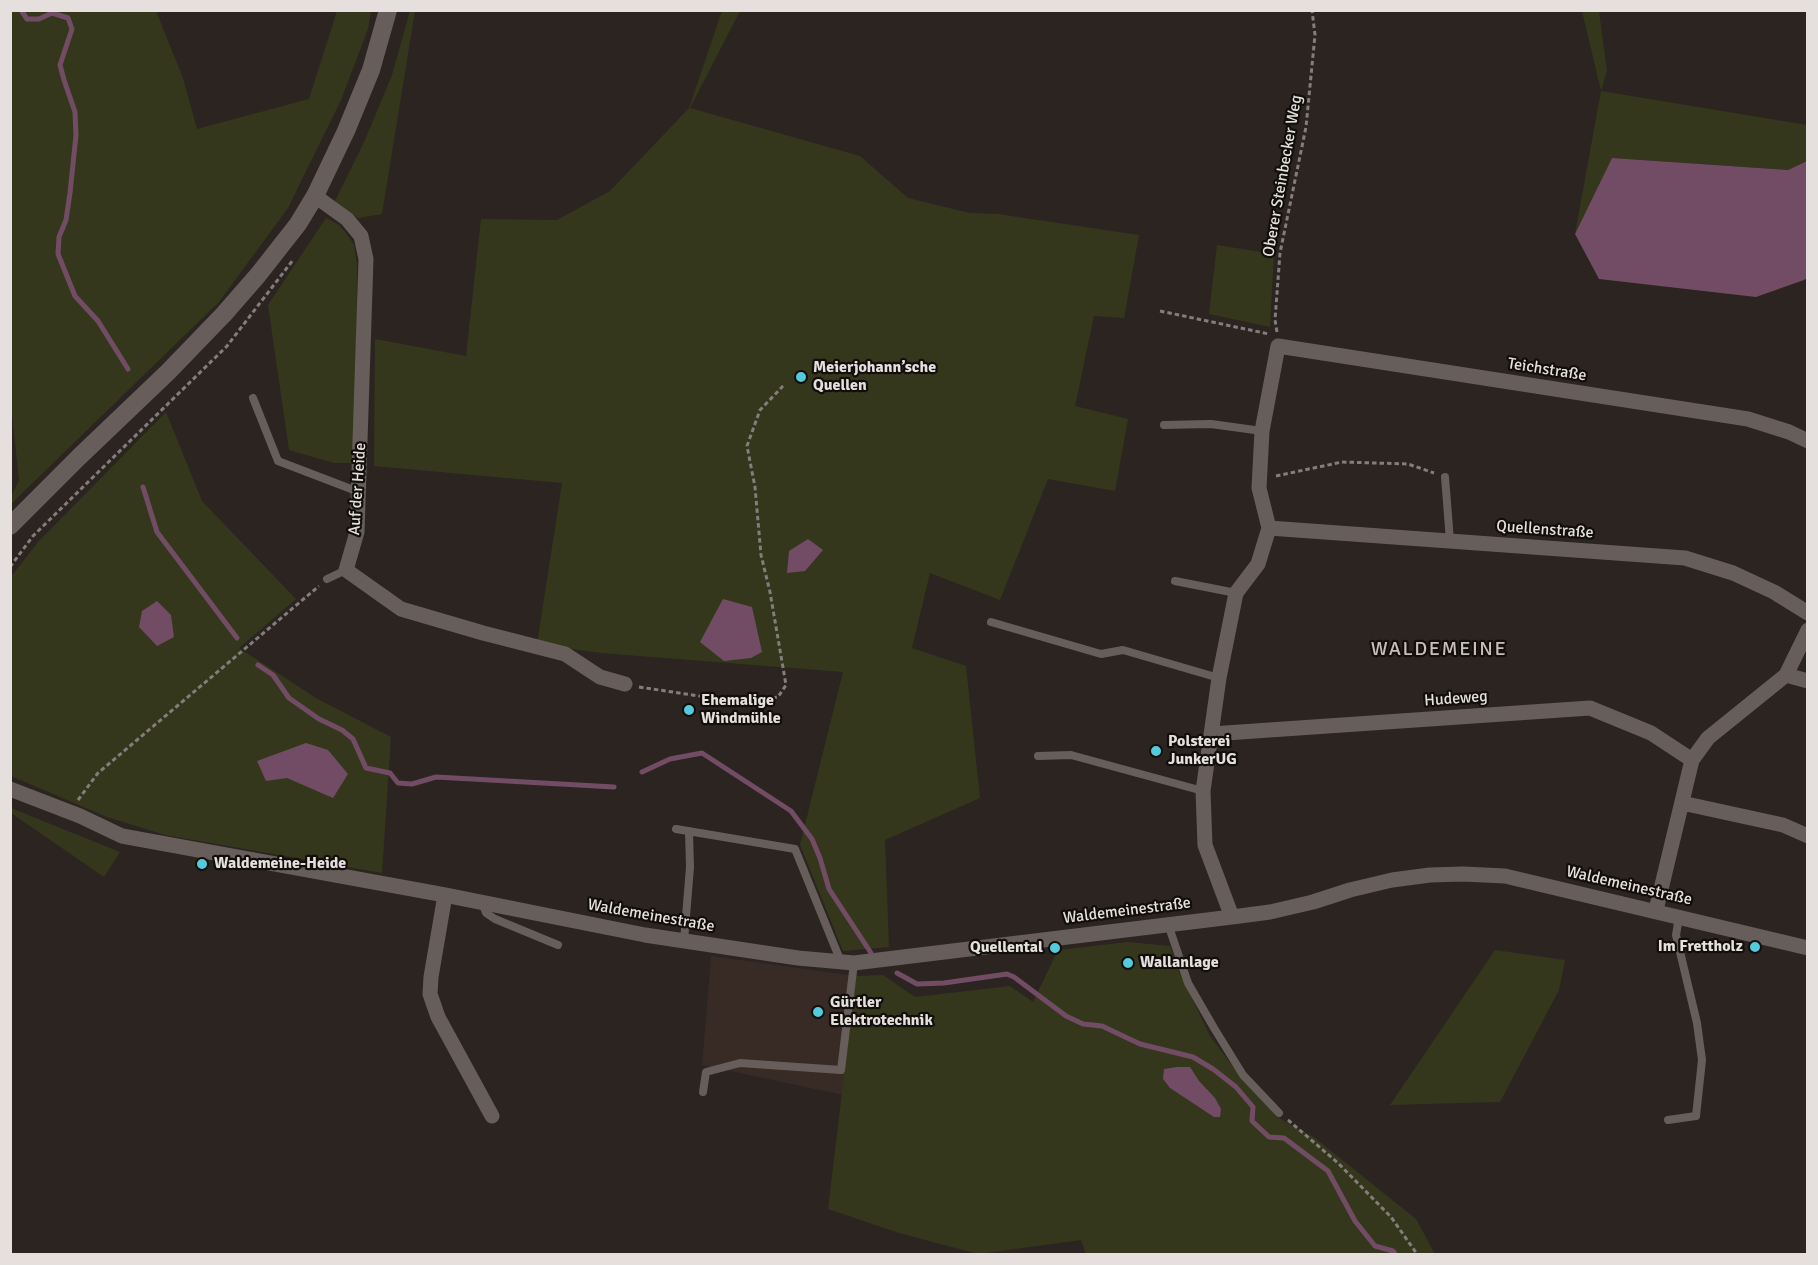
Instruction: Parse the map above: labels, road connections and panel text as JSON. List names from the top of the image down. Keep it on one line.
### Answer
{"streets":{"street":["Teichstraße","Auf der Heide","Quellenstraße","Hudeweg","Waldemeinestraße"],"path":["Oberer Steinbecker Weg"]},"crossings":[["Oberer Steinbecker Weg","Teichstraße"]],"districts":["WALDEMEINE"],"places":["Meierjohann’sche Quellen","Ehemalige Windmühle","Polsterei JunkerUG","Waldemeine-Heide","Im Frettholz","Quellental","Wallanlage","Gürtler Elektrotechnik"]}
